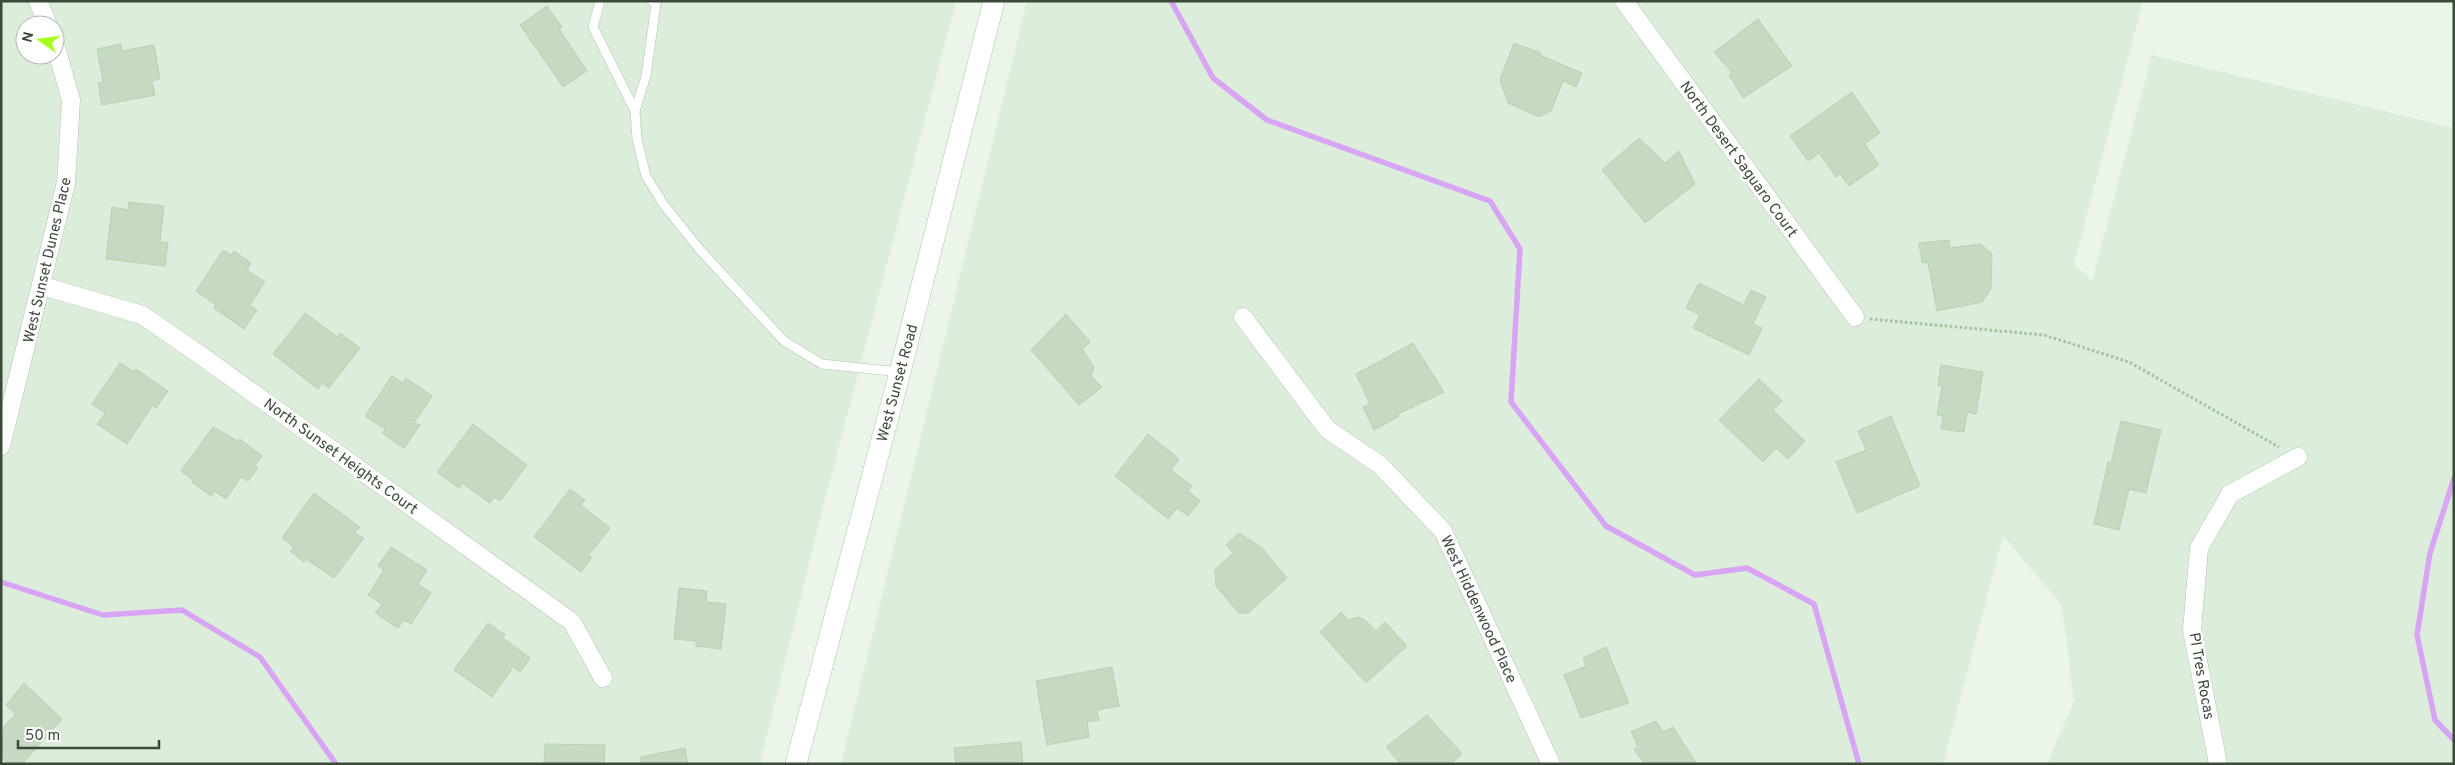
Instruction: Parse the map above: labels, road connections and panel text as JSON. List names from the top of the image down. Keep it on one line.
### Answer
{"streets":{"street":["North Desert Saguaro Court","West Sunset Dunes Place","West Sunset Road","North Sunset Heights Court","West Hiddenwood Place","Pl Tres Rocas"]},"crossings":[["West Sunset Dunes Place","North Sunset Heights Court"]],"scale_bar":"50 m","north":"left"}
